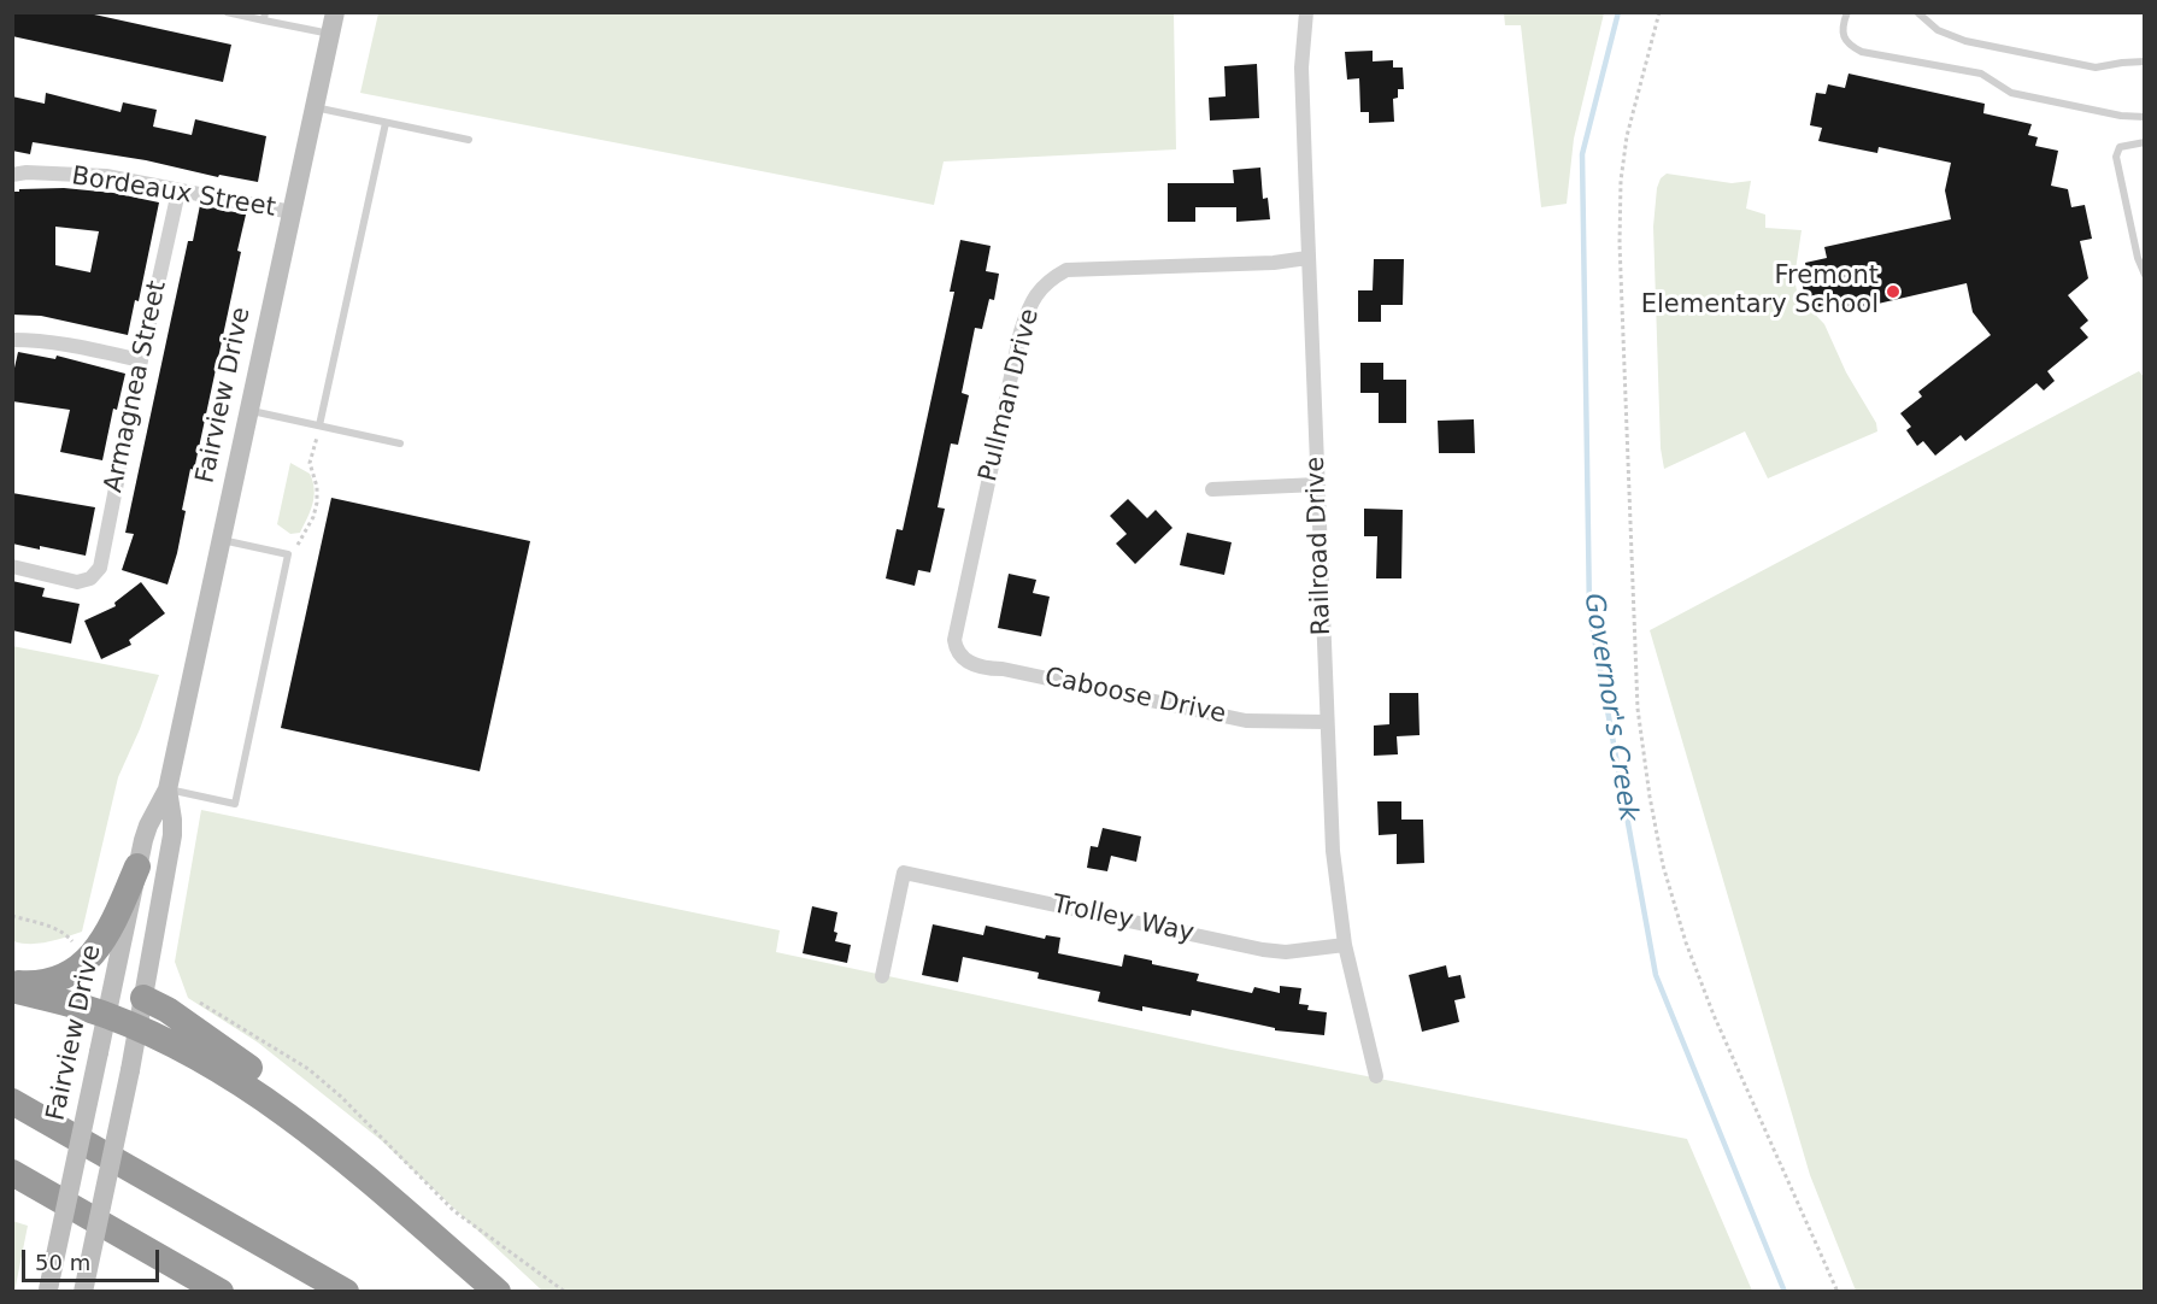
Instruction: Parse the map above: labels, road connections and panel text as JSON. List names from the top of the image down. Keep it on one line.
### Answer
{"streets":{"main road":["Fairview Drive"],"street":["Bordeaux Street","Armagnea Street","Pullman Drive","Railroad Drive","Caboose Drive","Trolley Way"]},"crossings":[["Bordeaux Street","Armagnea Street"],["Bordeaux Street","Fairview Drive"],["Pullman Drive","Railroad Drive"],["Pullman Drive","Caboose Drive"],["Railroad Drive","Caboose Drive"],["Railroad Drive","Trolley Way"]],"water":["Governor's Creek"],"places":["Fremont Elementary School"],"scale_bar":"50 m"}
